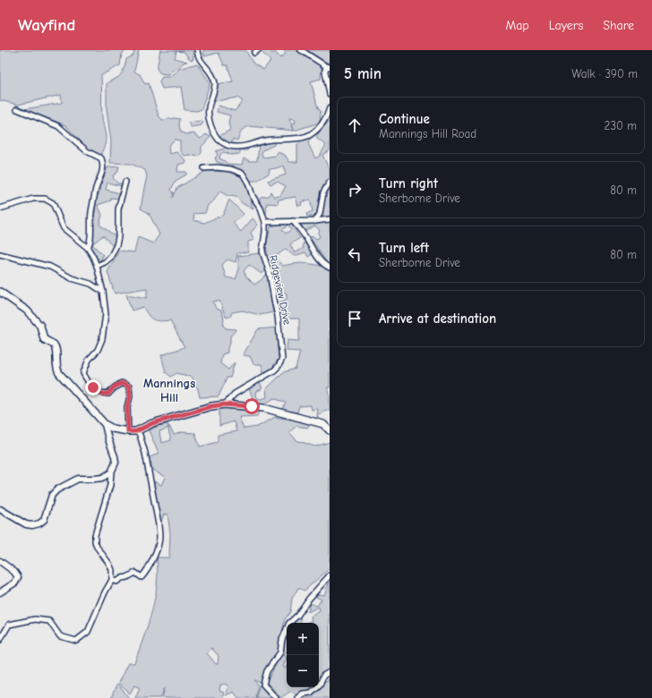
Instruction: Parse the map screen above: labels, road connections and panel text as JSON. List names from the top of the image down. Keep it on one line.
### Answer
{"streets":{"street":["Ridgeview Drive"]},"districts":["Mannings Hill"],"page":{"header":"Wayfind","nav":["Map","Layers","Share"],"heading":["5 min","Walk · 390 m"],"list":[["Continue","Mannings Hill Road","230 m"],["Turn right","Sherborne Drive","80 m"],["Turn left","Sherborne Drive","80 m"],"Arrive at destination"],"map_buttons":["+","−"]}}
